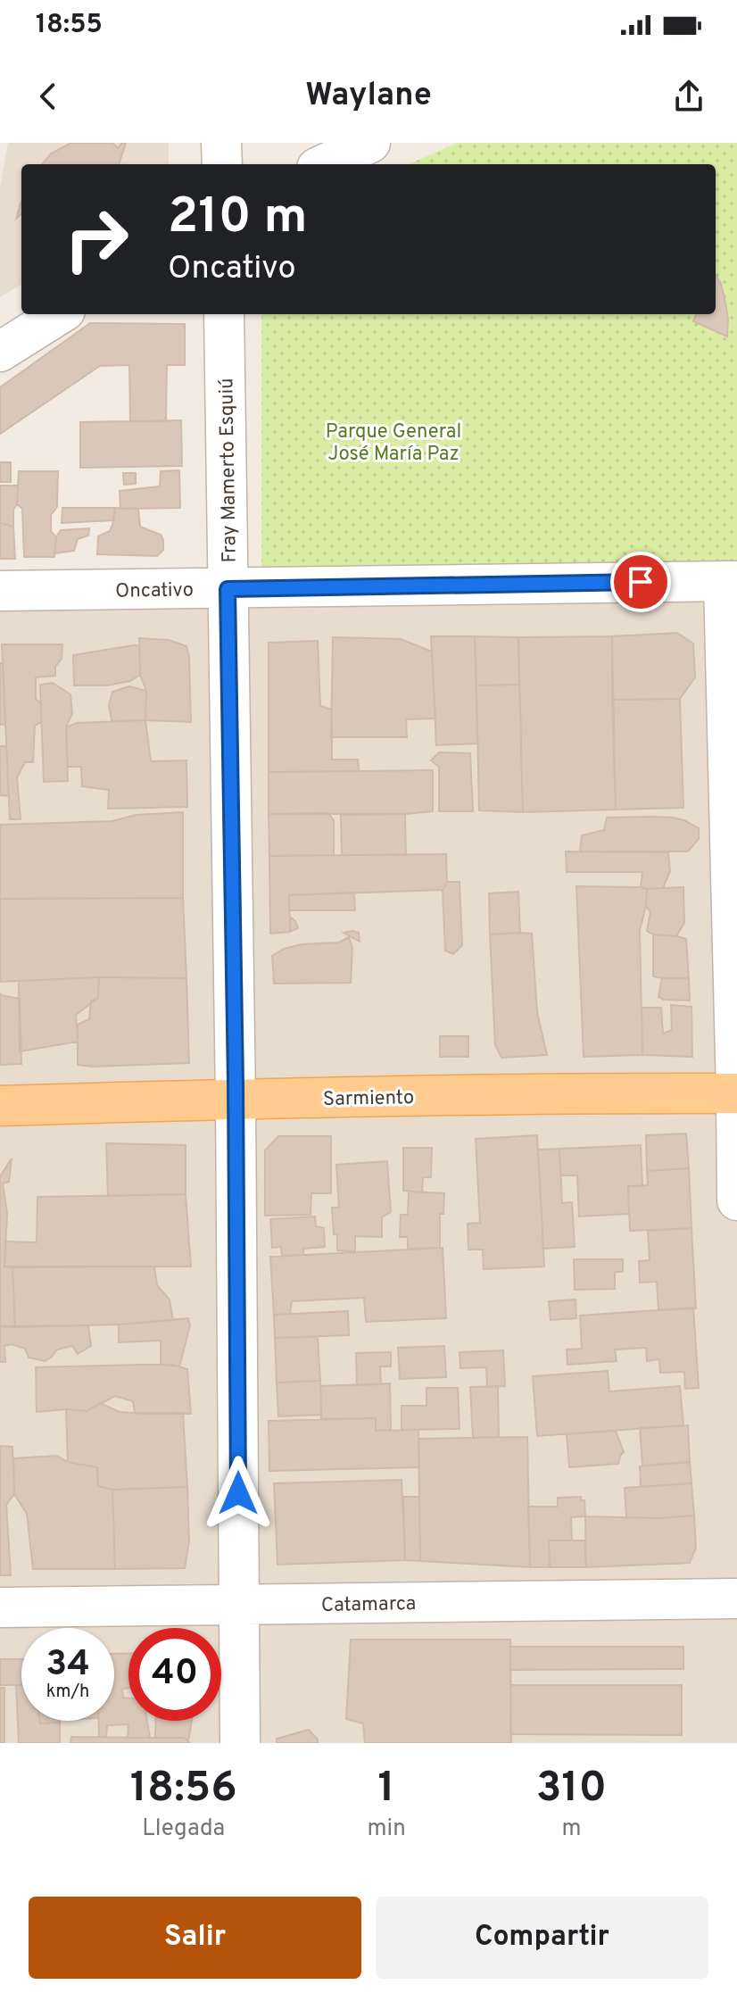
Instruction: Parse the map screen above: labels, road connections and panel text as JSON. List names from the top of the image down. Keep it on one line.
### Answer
{"streets":{"main road":["Sarmiento"],"street":["Fray Mamerto Esquiú","Oncativo","Catamarca"]},"crossings":[["Fray Mamerto Esquiú","Oncativo"],["Fray Mamerto Esquiú","Sarmiento"],["Fray Mamerto Esquiú","Catamarca"]],"parks":["Parque General José María Paz"],"page":{"status":"18:55","header":"Waylane","turn":["210 m","Oncativo"],"speed":"34 km/h","limit":"40","eta":["18:56","Llegada","1","min","310","m"],"buttons":["Salir","Compartir"]}}
